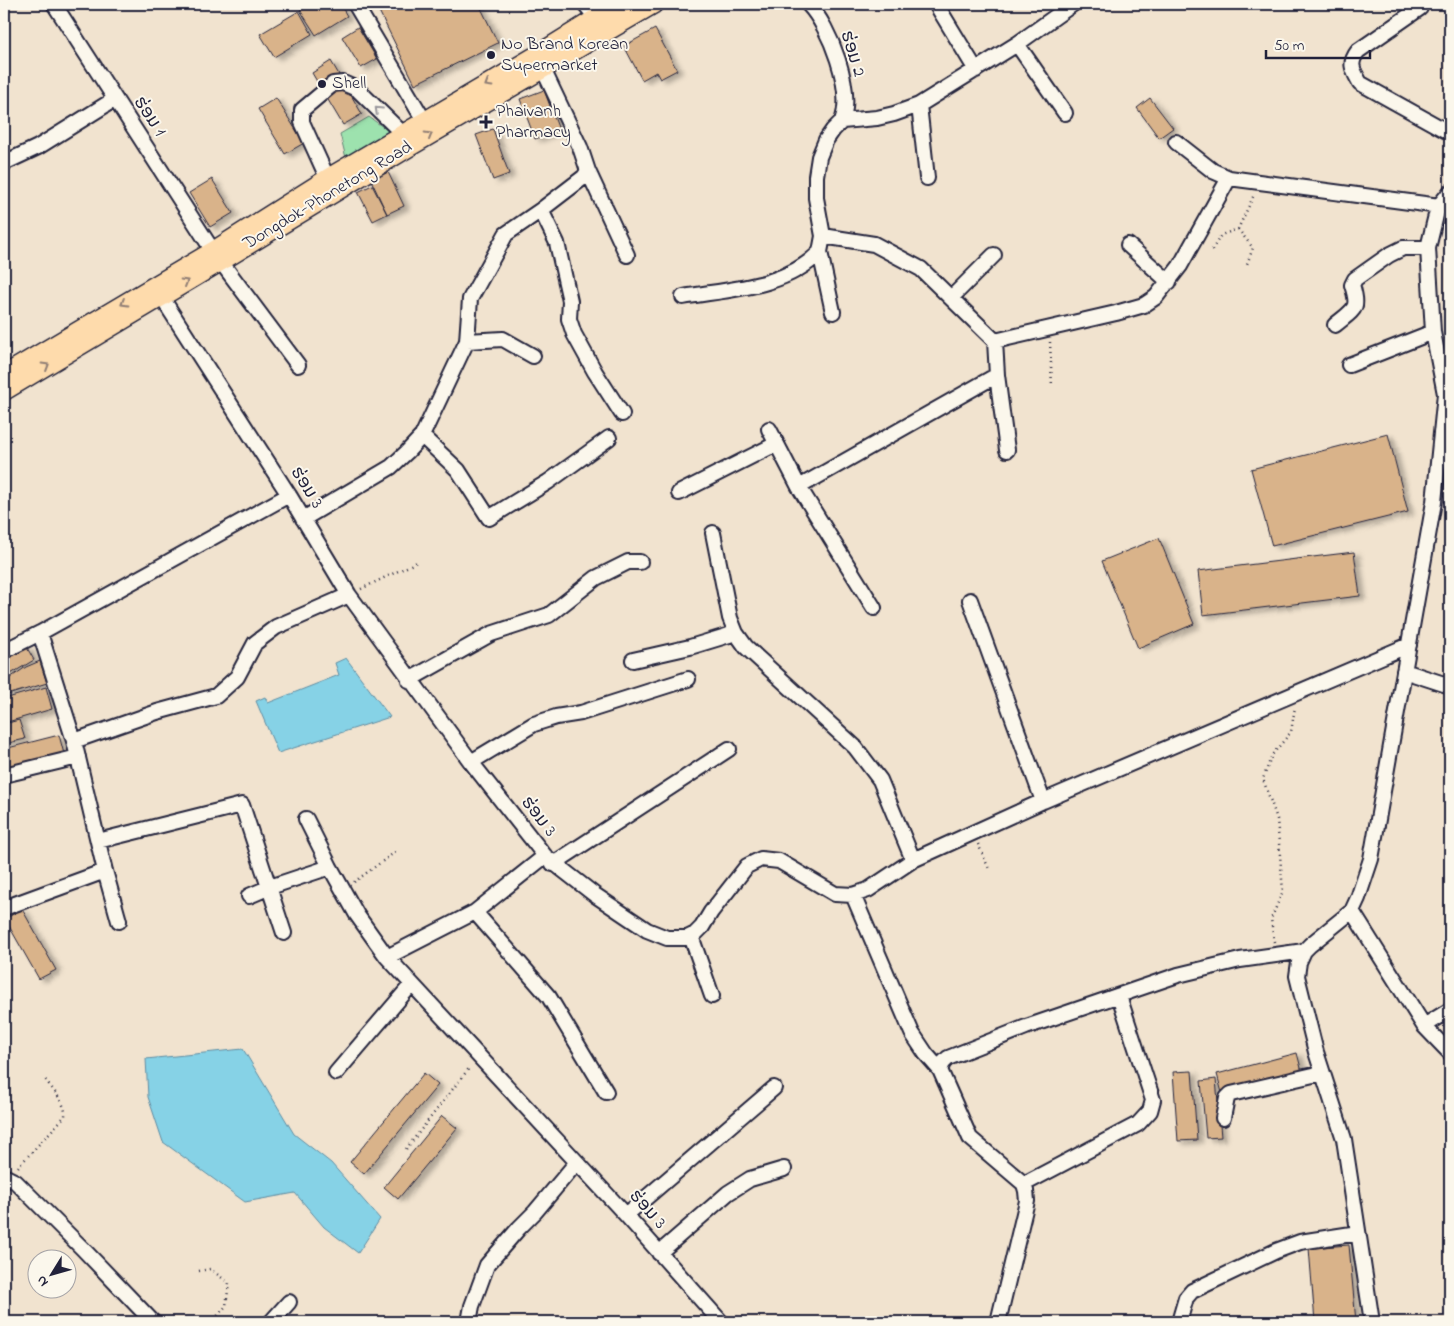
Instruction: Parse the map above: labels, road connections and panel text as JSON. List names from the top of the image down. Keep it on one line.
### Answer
{"streets":{"main road":["Dongdok-Phonetong Road"],"street":["ຮ່ອມ 2","ຮ່ອມ 1","ຮ່ອມ 3"]},"crossings":[["ຮ່ອມ 1","Dongdok-Phonetong Road"],["Dongdok-Phonetong Road","ຮ່ອມ 3"]],"places":{"other":["No Brand Korean Supermarket","Shell"],"health":["Phaivanh Pharmacy"]},"scale_bar":"50 m","north":"bottom left"}
